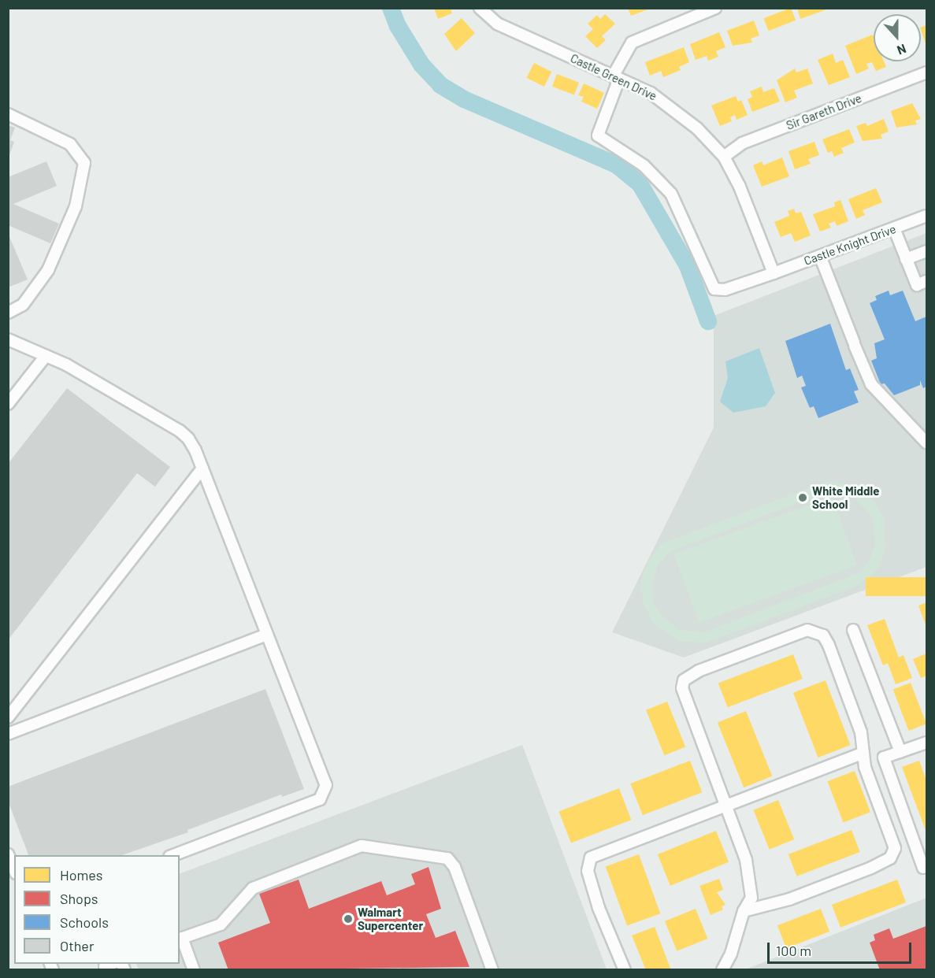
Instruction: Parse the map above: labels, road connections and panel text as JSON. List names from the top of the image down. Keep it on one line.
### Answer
{"streets":{"street":["Castle Green Drive","Sir Gareth Drive","Castle Knight Drive"]},"crossings":[["Castle Green Drive","Sir Gareth Drive"],["Castle Green Drive","Castle Knight Drive"]],"places":["White Middle School","Walmart Supercenter"],"legend":["Homes","Shops","Schools","Other"],"scale_bar":"100 m","north":"bottom"}
